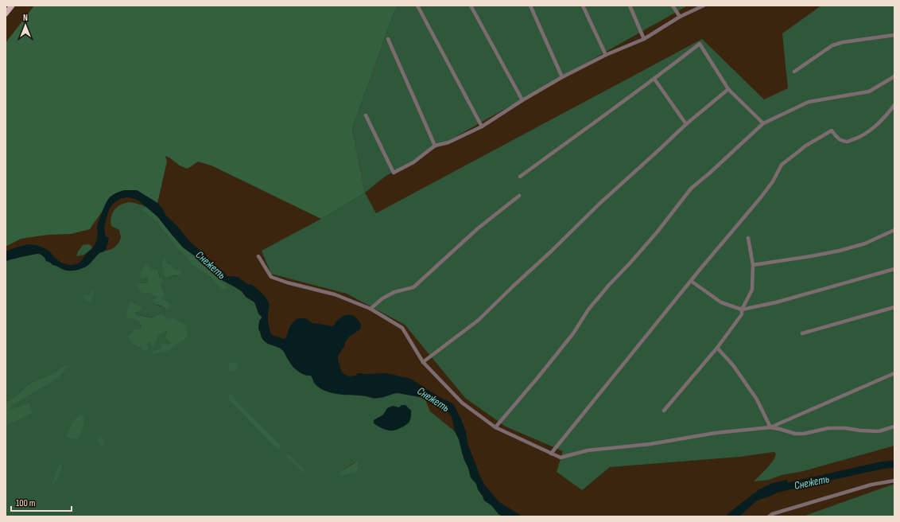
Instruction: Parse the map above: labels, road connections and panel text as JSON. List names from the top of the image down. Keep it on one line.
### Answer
{"water":["Снежеть"],"scale_bar":"100 m","north":"top"}
